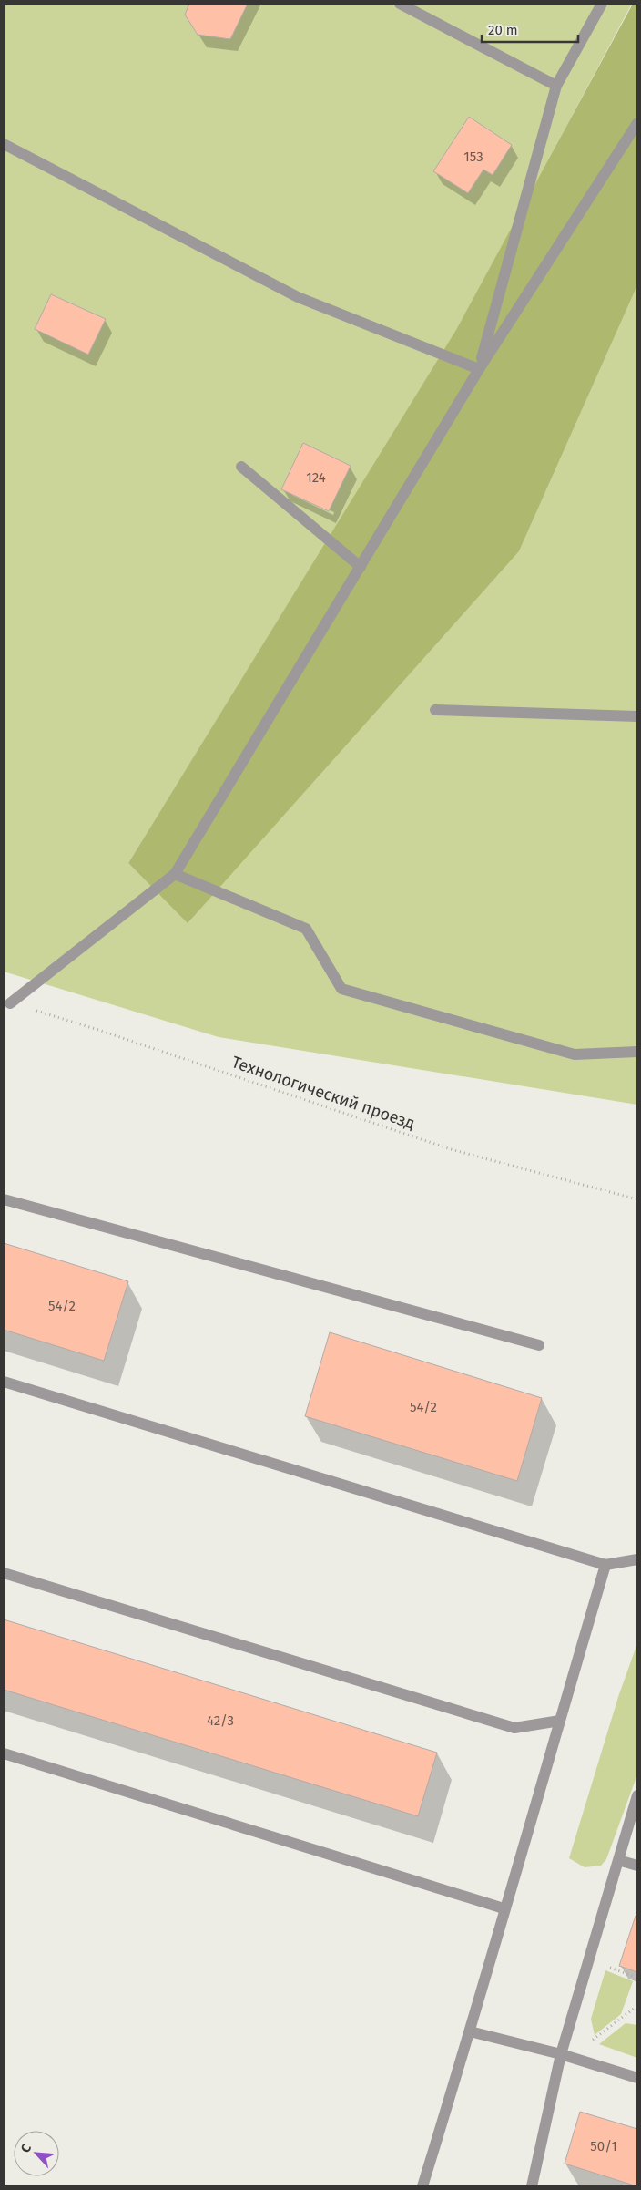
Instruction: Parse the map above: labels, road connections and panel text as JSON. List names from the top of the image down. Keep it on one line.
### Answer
{"streets":{"path":["Технологический проезд"]},"house_numbers":["153","124","54/2","54/2","42/3","50/1"],"scale_bar":"20 m","north":"top left"}
